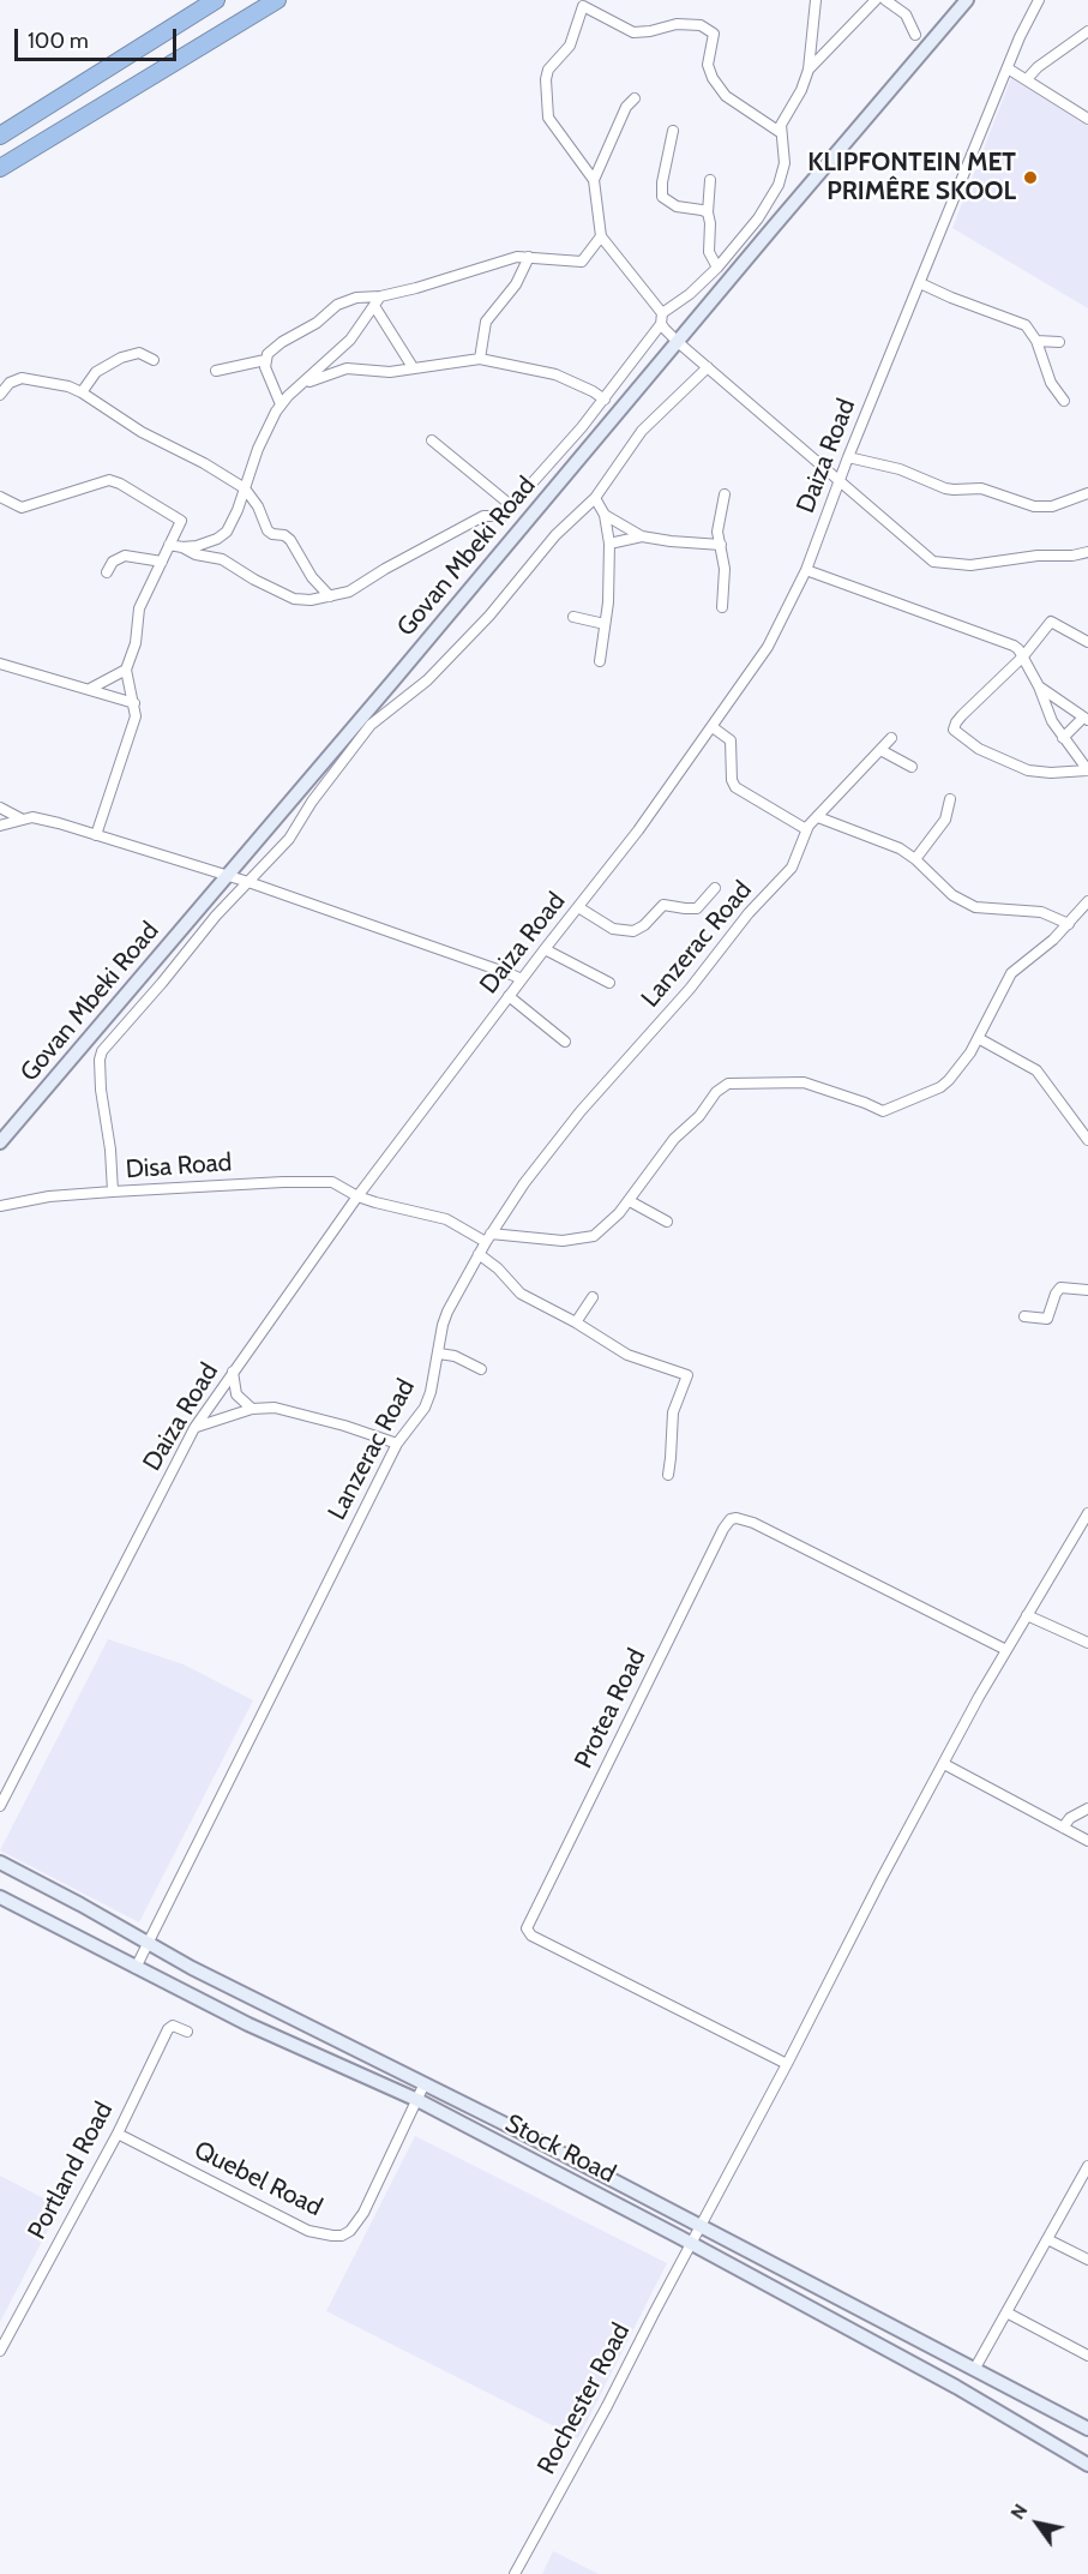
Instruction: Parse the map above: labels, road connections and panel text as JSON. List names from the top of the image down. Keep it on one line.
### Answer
{"streets":{"main road":["Govan Mbeki Road","Stock Road"],"street":["Daiza Road","Lanzerac Road","Disa Road","Protea Road","Portland Road","Quebel Road","Rochester Road"]},"crossings":[["Daiza Road","Disa Road"],["Lanzerac Road","Disa Road"],["Lanzerac Road","Stock Road"],["Stock Road","Quebel Road"],["Stock Road","Rochester Road"],["Portland Road","Quebel Road"]],"places":["KLIPFONTEIN MET PRIMÊRE SKOOL"],"scale_bar":"100 m","north":"top left"}
